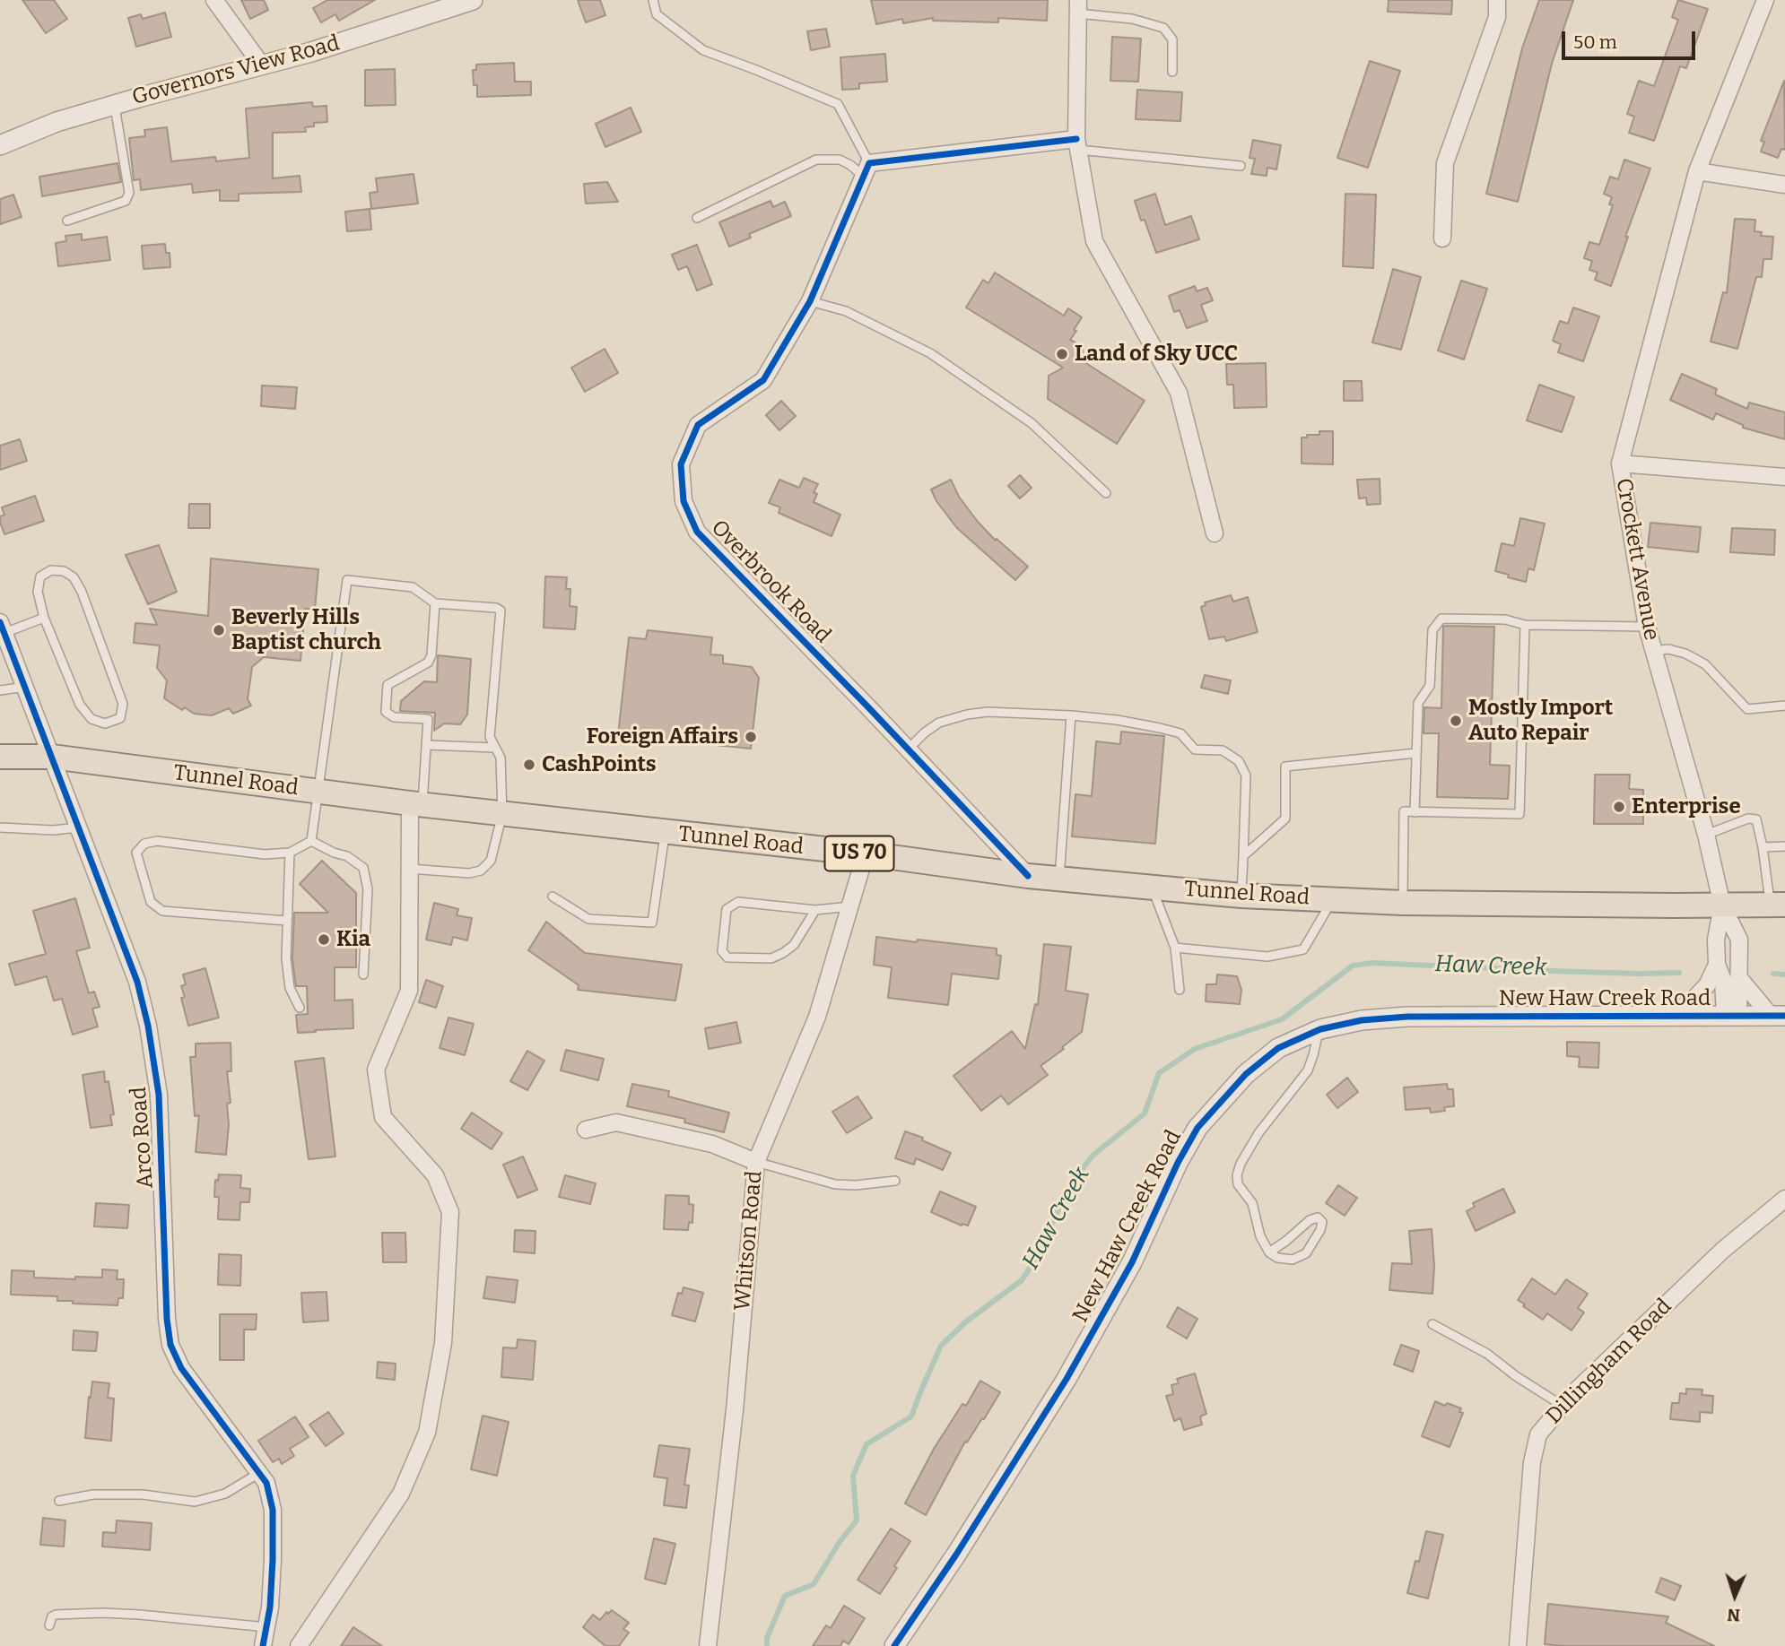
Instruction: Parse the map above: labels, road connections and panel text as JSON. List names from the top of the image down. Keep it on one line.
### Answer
{"streets":{"main road":["Tunnel Road","US 70"],"street":["Governors View Road","Crockett Avenue","Overbrook Road","New Haw Creek Road","Arco Road","Whitson Road","Dillingham Road"]},"crossings":[["Crockett Avenue","Tunnel Road"],["Crockett Avenue","New Haw Creek Road"],["Overbrook Road","Tunnel Road"],["Tunnel Road","New Haw Creek Road"],["Tunnel Road","Arco Road"],["Tunnel Road","Whitson Road"]],"water":["Haw Creek"],"places":["Land of Sky UCC","Beverly Hills Baptist church","Mostly Import Auto Repair","Foreign Affairs","CashPoints","Enterprise","Kia"],"scale_bar":"50 m","north":"bottom"}
